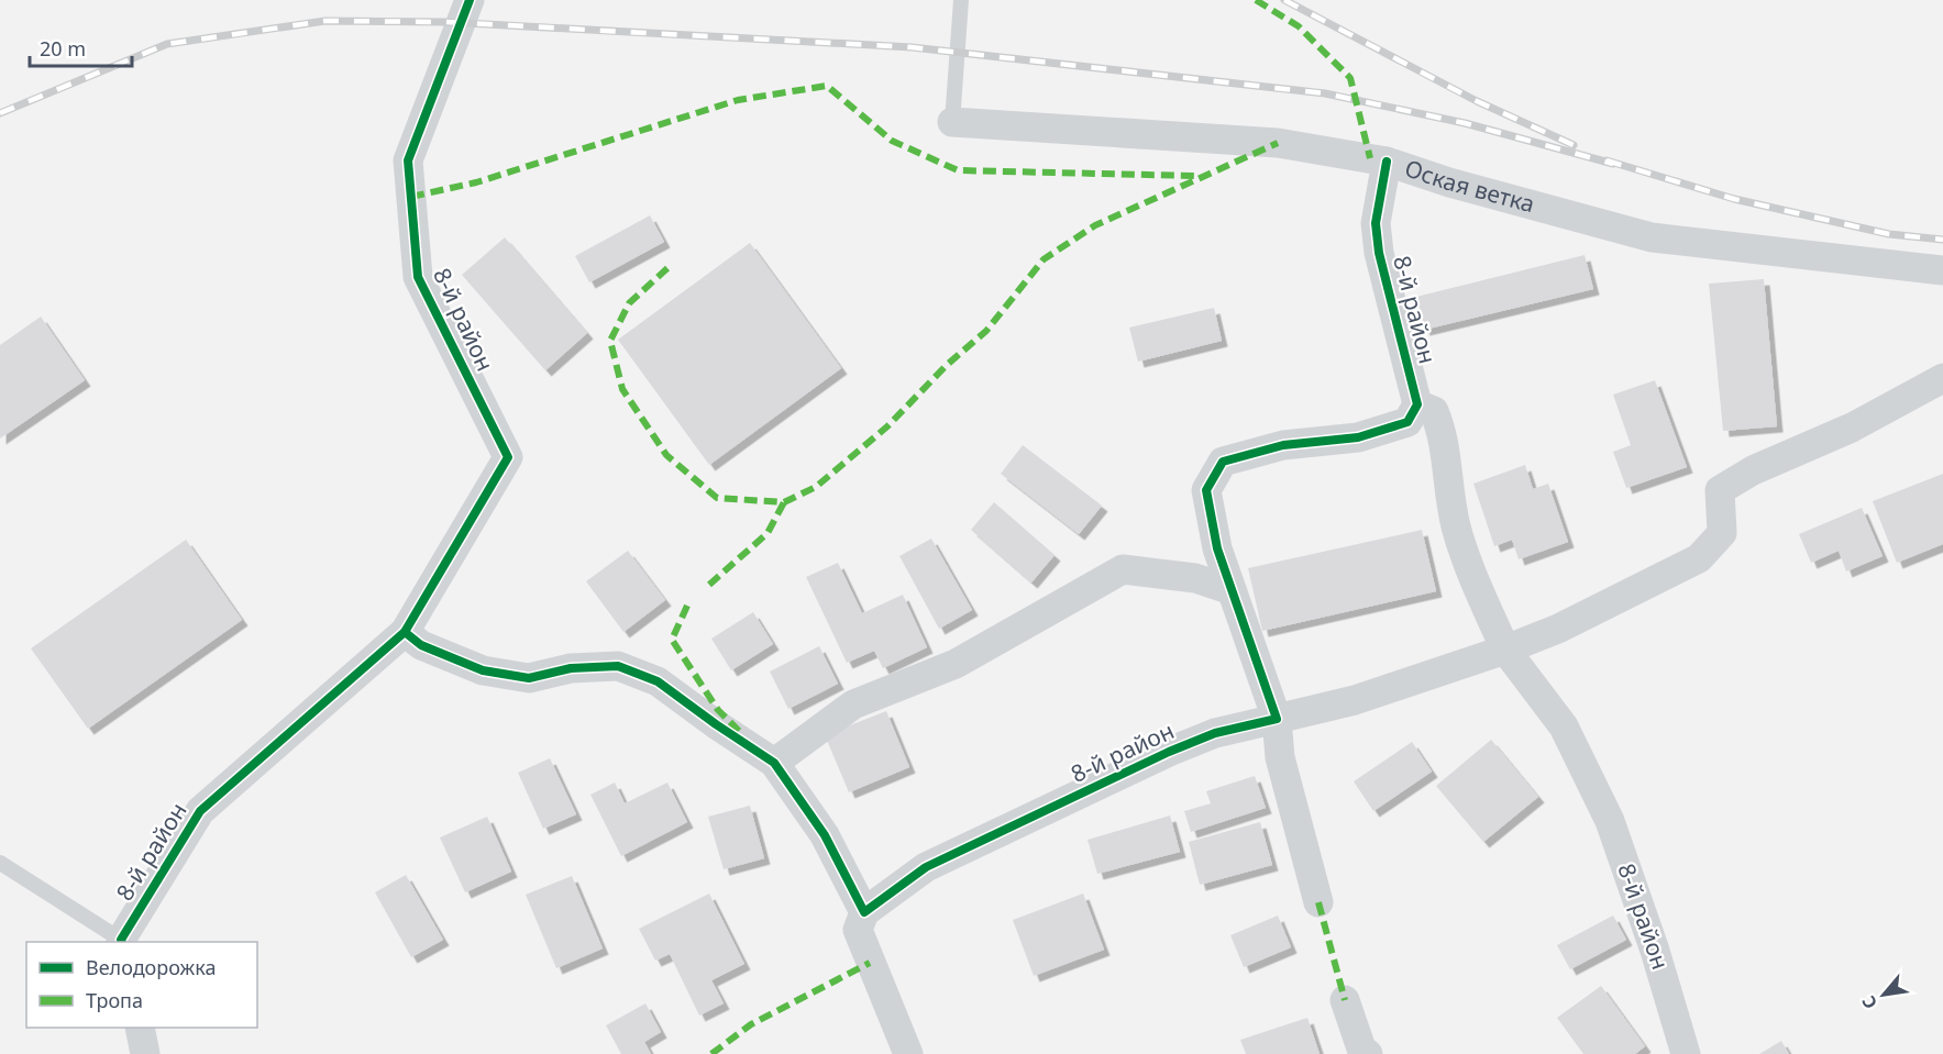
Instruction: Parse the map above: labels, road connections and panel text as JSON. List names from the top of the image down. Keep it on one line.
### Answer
{"streets":{"street":["Оская ветка","8-й район"]},"crossings":[["Оская ветка","8-й район"]],"legend":["Велодорожка","Тропа"],"scale_bar":"20 m","north":"bottom left"}
